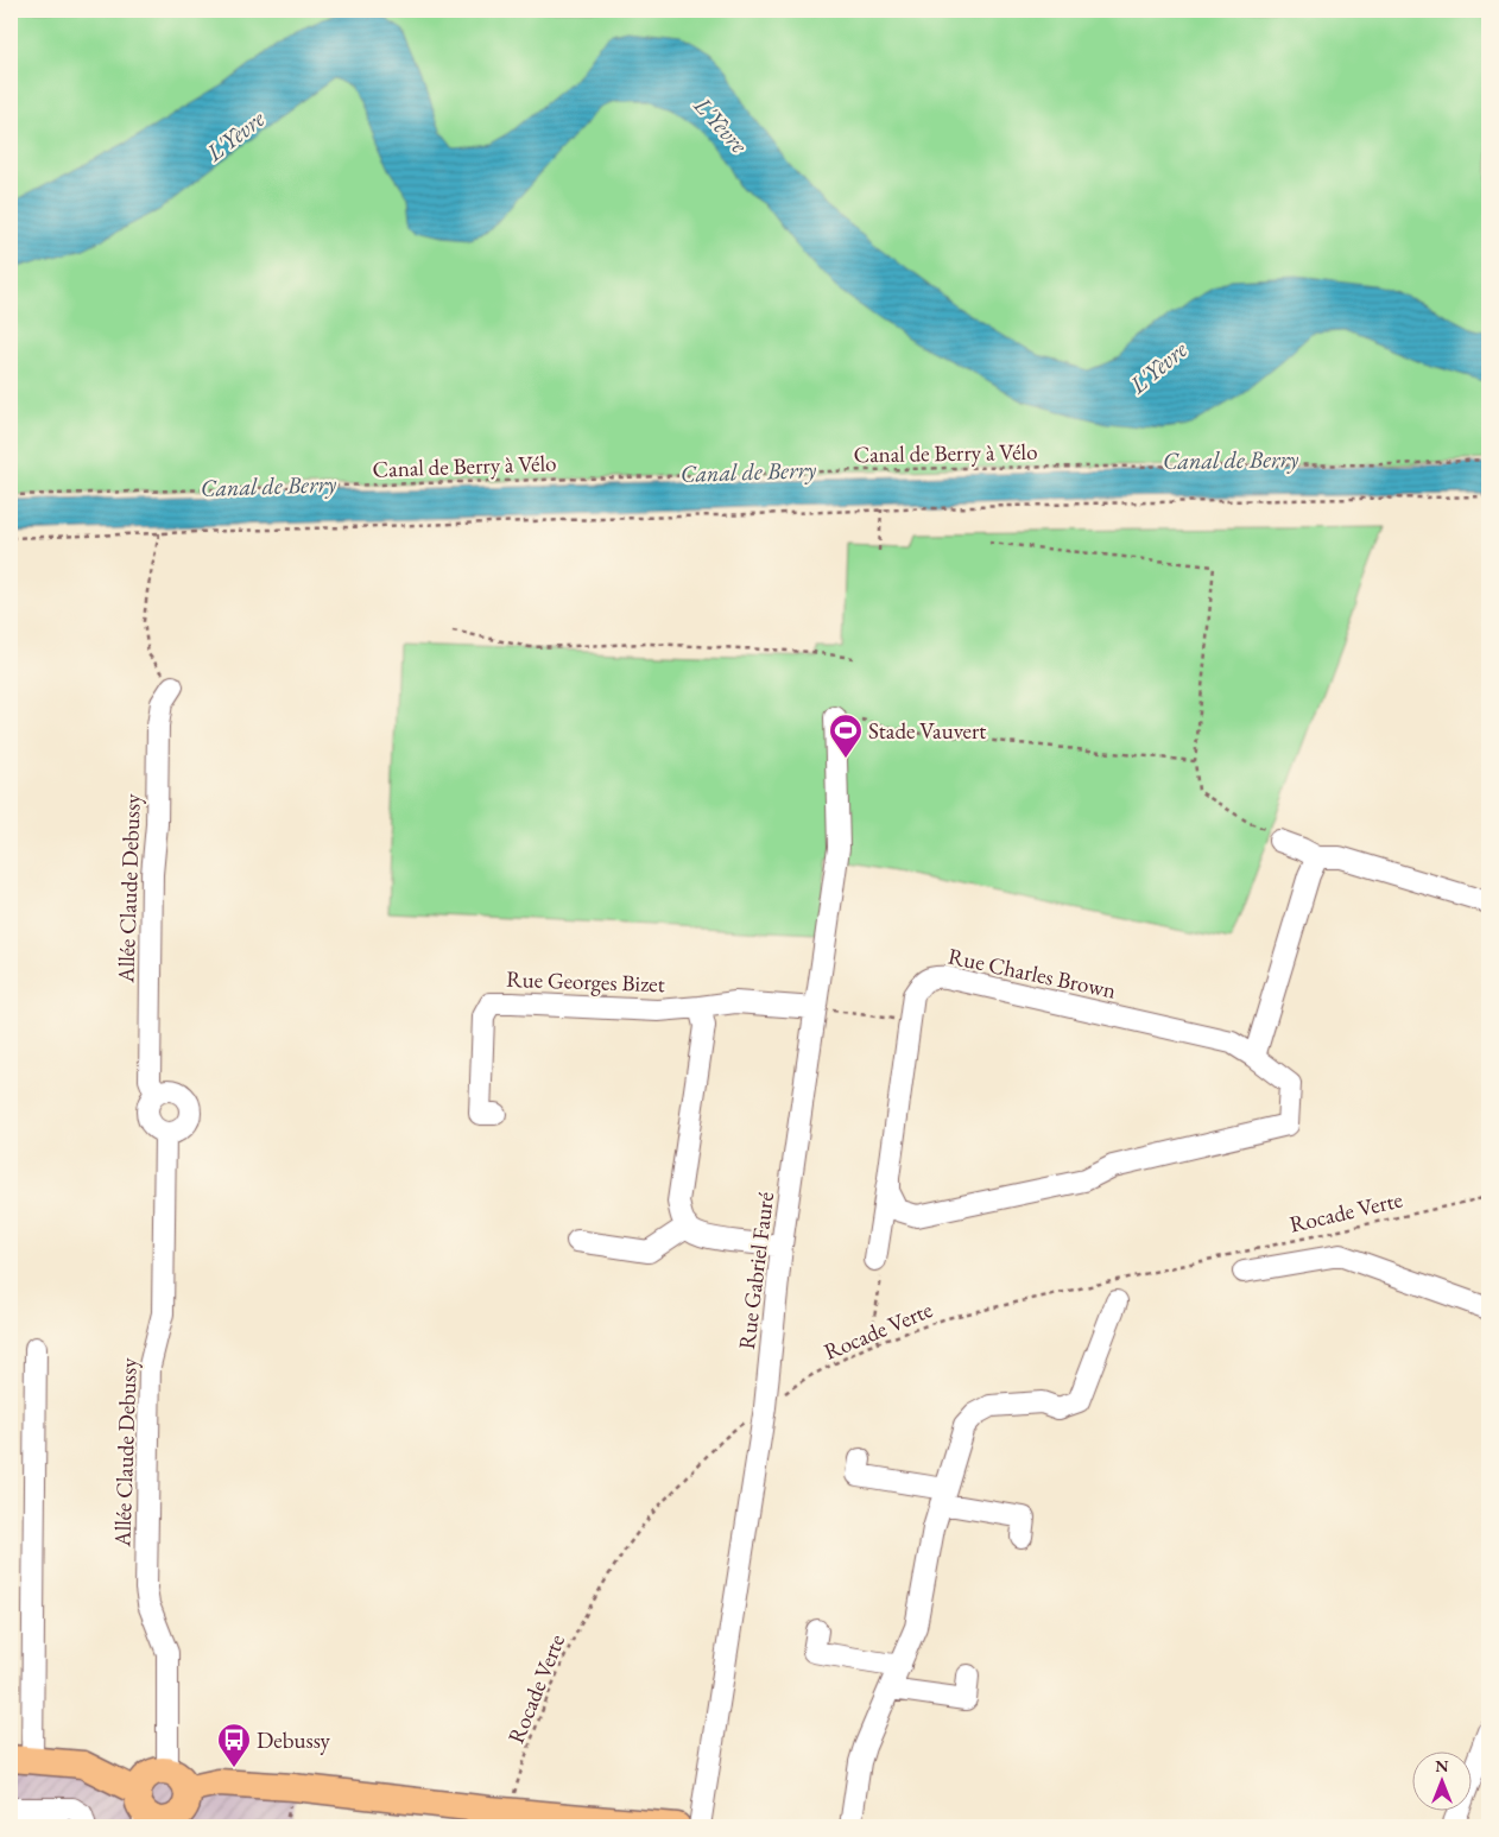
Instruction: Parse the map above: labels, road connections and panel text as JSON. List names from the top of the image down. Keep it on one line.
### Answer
{"streets":{"street":["Allée Claude Debussy","Rue Charles Brown","Rue Georges Bizet","Rue Gabriel Fauré"],"path":["Canal de Berry à Vélo","Rocade Verte"]},"crossings":[["Rue Georges Bizet","Rue Gabriel Fauré"],["Rocade Verte","Rue Gabriel Fauré"]],"water":["L'Yèvre","Canal de Berry"],"places":{"sports":["Stade Vauvert"],"bus stop":["Debussy"]},"north":"top"}
